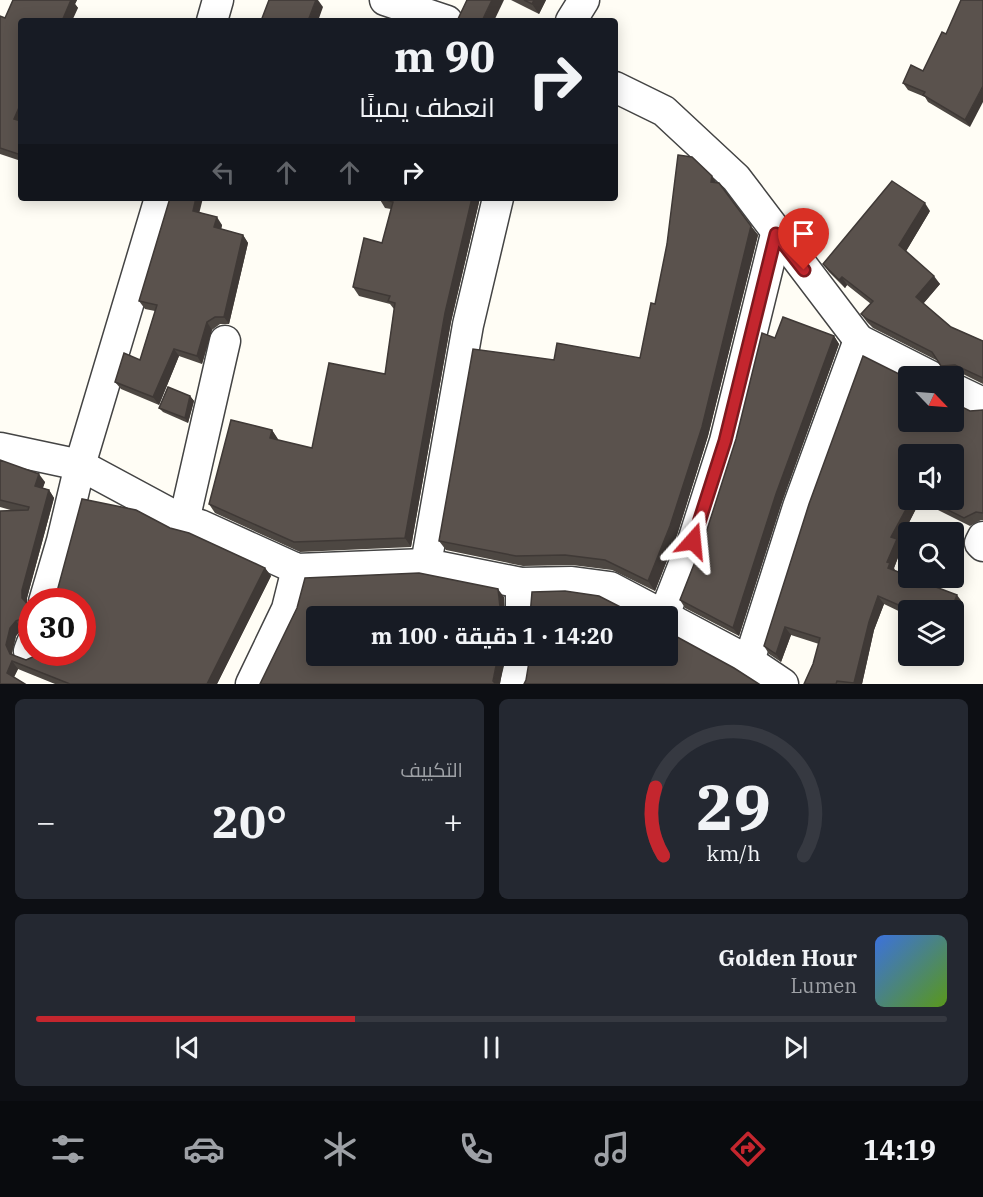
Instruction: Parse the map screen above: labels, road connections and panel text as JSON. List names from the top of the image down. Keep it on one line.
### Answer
{"north":"bottom right","page":{"turn":["90 m","انعطف يمينًا"],"limit":"30","trip":"14:20 · 1 دقيقة · 100 m","tile":"التكييف","heat":["−","20°","+"],"song":["Golden Hour","Lumen"],"tabs":"14:19","gauge":["29","km/h"]}}
